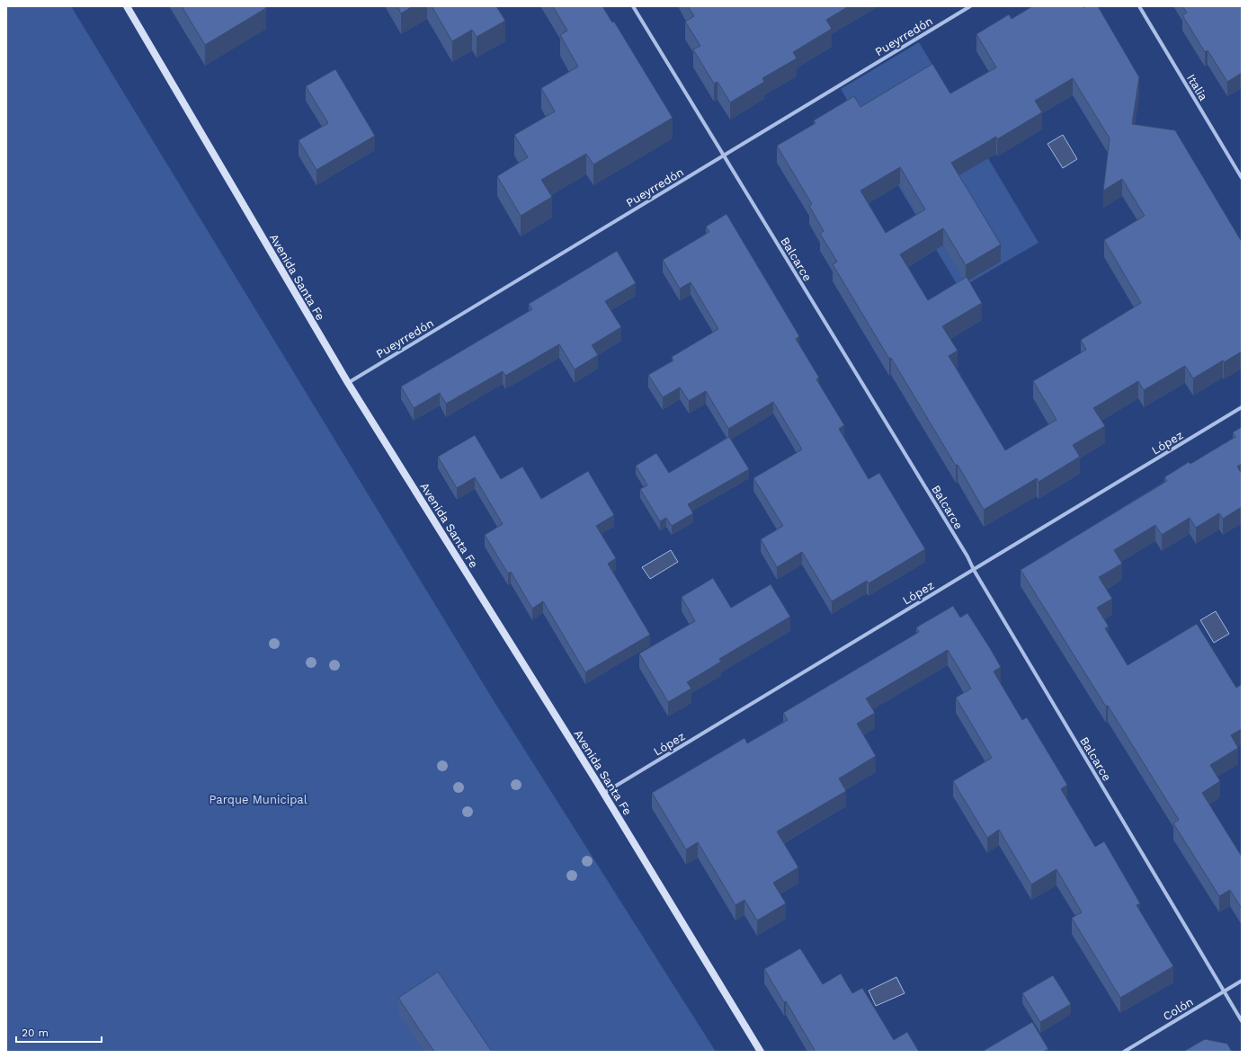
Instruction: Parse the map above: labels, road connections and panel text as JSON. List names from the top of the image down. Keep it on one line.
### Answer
{"streets":{"main road":["Avenida Santa Fe"],"street":["Pueyrredón","Italia","Balcarce","López","Colón"]},"crossings":[["Pueyrredón","Balcarce"],["Pueyrredón","Avenida Santa Fe"],["Balcarce","López"],["Balcarce","Colón"],["Avenida Santa Fe","López"]],"parks":["Parque Municipal"],"scale_bar":"20 m"}
